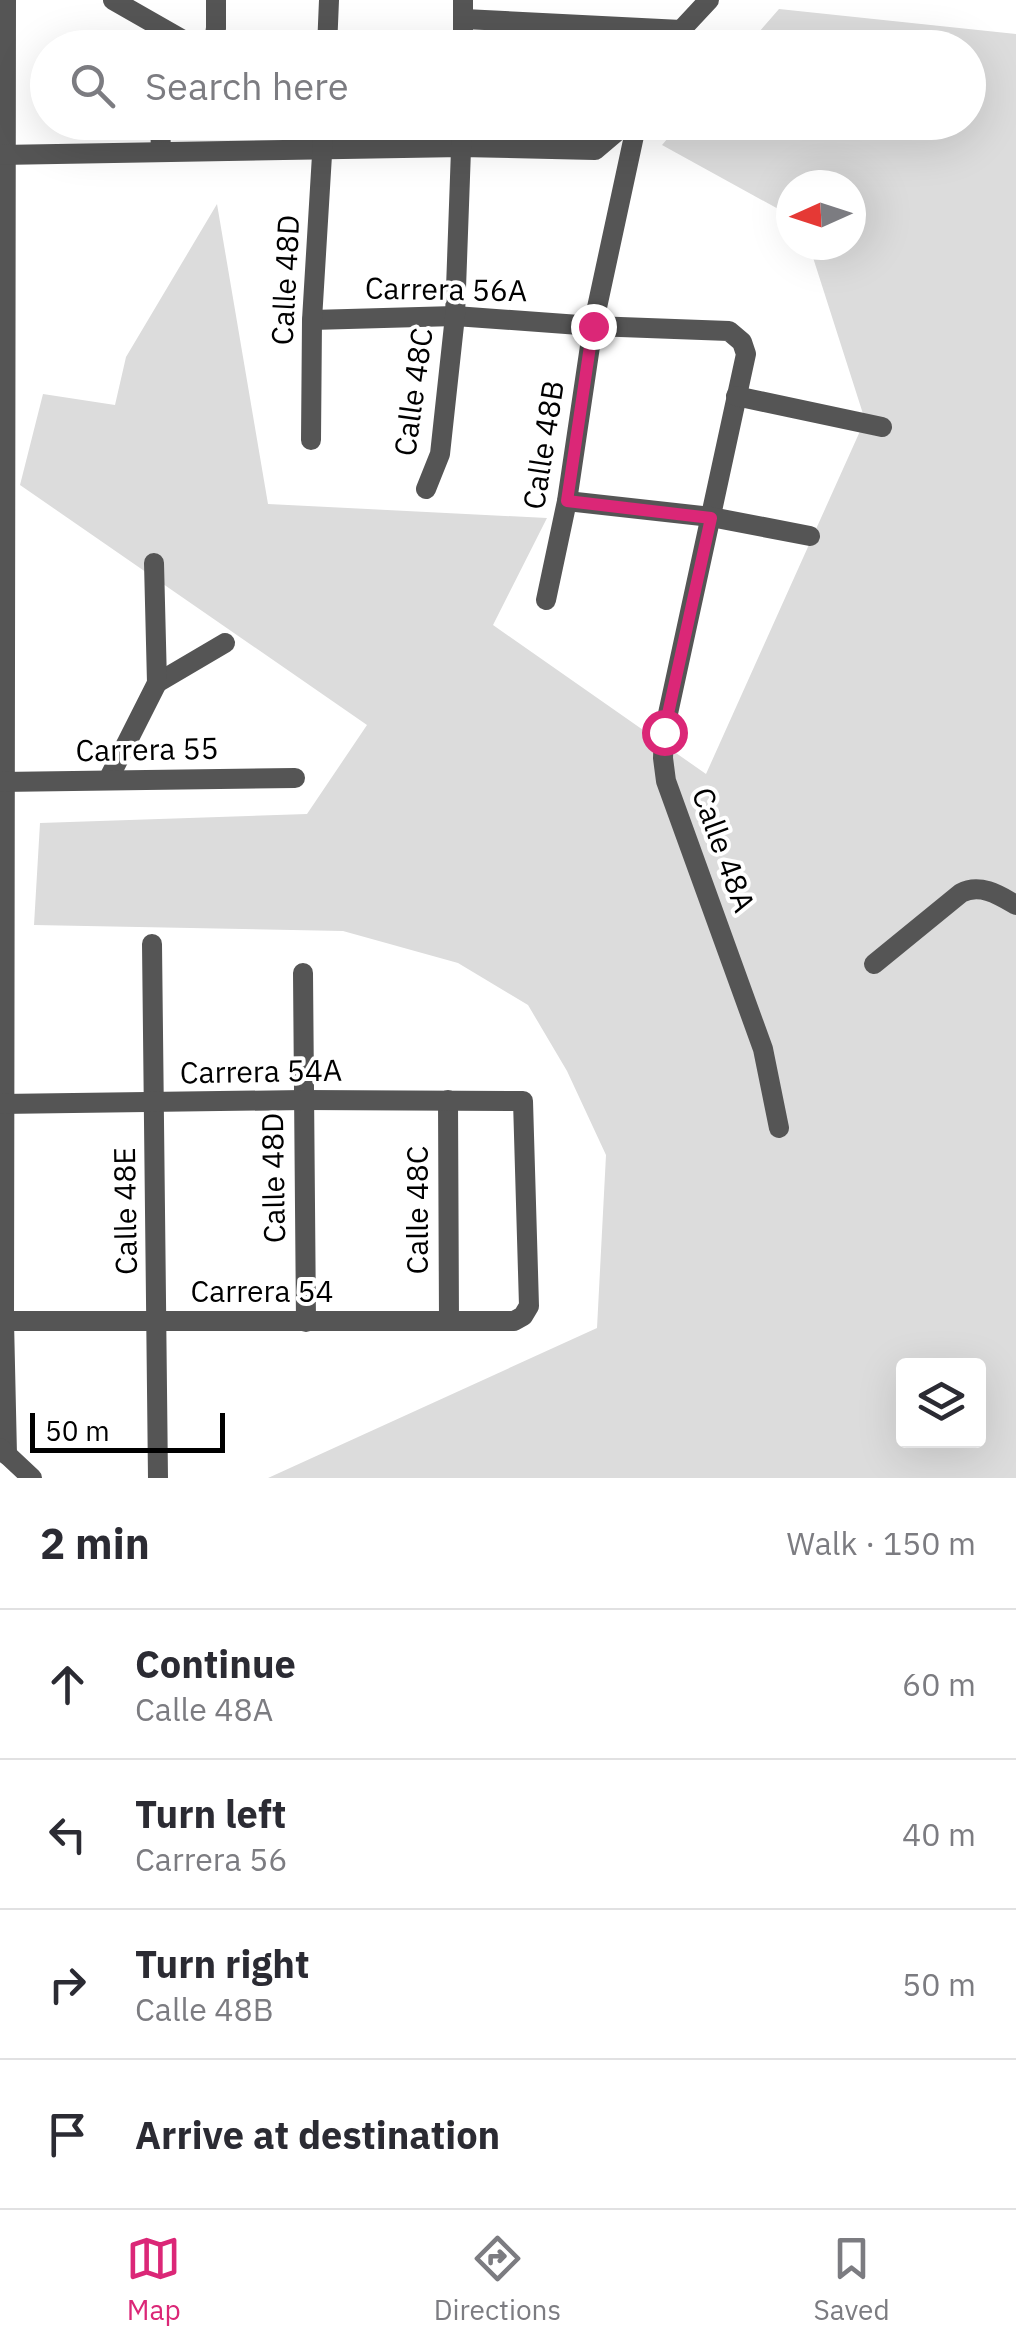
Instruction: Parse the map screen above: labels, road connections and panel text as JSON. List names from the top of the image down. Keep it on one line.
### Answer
{"streets":{"street":["Calle 48D","Carrera 56A","Calle 48C","Calle 48B","Carrera 55","Calle 48A","Carrera 54A","Calle 48E","Carrera 54"]},"crossings":[["Calle 48D","Carrera 56A"],["Calle 48D","Carrera 54A"],["Calle 48D","Carrera 54"],["Carrera 56A","Calle 48C"],["Carrera 56A","Calle 48B"],["Carrera 56A","Calle 48A"],["Calle 48C","Carrera 54A"],["Calle 48C","Carrera 54"],["Carrera 54A","Calle 48E"],["Carrera 54A","Carrera 54"],["Calle 48E","Carrera 54"]],"scale_bar":"50 m","north":"left","page":{"search":"Search here","scale":"50 m","heading":["2 min","Walk · 150 m"],"list":[["Continue","Calle 48A","60 m"],["Turn left","Carrera 56","40 m"],["Turn right","Calle 48B","50 m"],"Arrive at destination"],"nav":["Map","Directions","Saved"]}}
